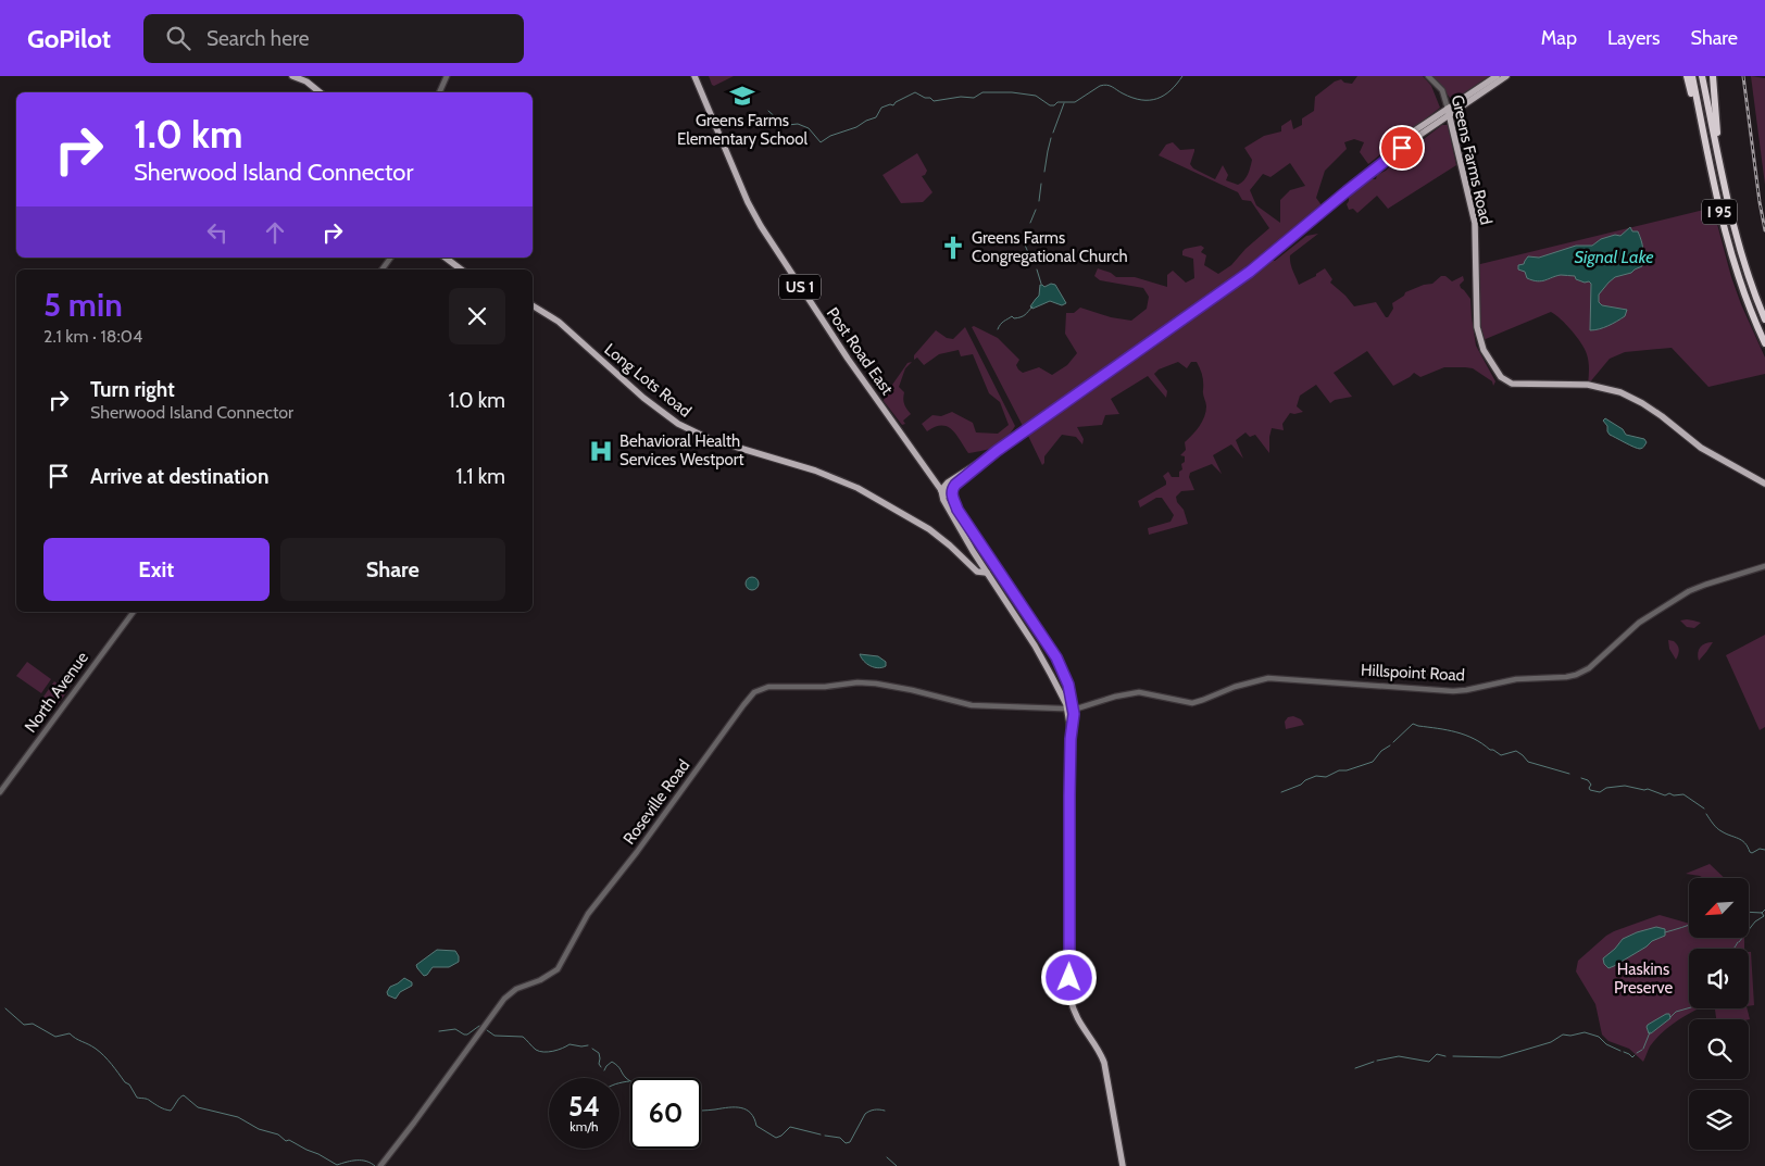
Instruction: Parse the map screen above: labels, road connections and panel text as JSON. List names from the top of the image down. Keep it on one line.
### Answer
{"streets":{"highway":["I 95"],"main road":["Greens Farms Road","US 1","Post Road East","Long Lots Road"],"street":["Hillspoint Road","North Avenue","Roseville Road"]},"crossings":[["Post Road East","Long Lots Road"],["Post Road East","Hillspoint Road"],["Post Road East","Roseville Road"],["Hillspoint Road","Roseville Road"]],"water":["Signal Lake"],"parks":["Haskins Preserve"],"places":{"school or university":["Greens Farms Elementary School"],"church":["Greens Farms Congregational Church"],"hospital":["Behavioral Health Services Westport"]},"north":"bottom left","page":{"header":"GoPilot","search":"Search here","nav":["Map","Layers","Share"],"turn":["1.0 km","Sherwood Island Connector"],"heading":["5 min","2.1 km · 18:04"],"list":[{"name":"Turn right","note":"Sherwood Island Connector","value":"1.0 km"},{"name":"Arrive at destination","value":"1.1 km"}],"buttons":["Exit","Share"],"speed":"54 km/h","limit":"60"}}
